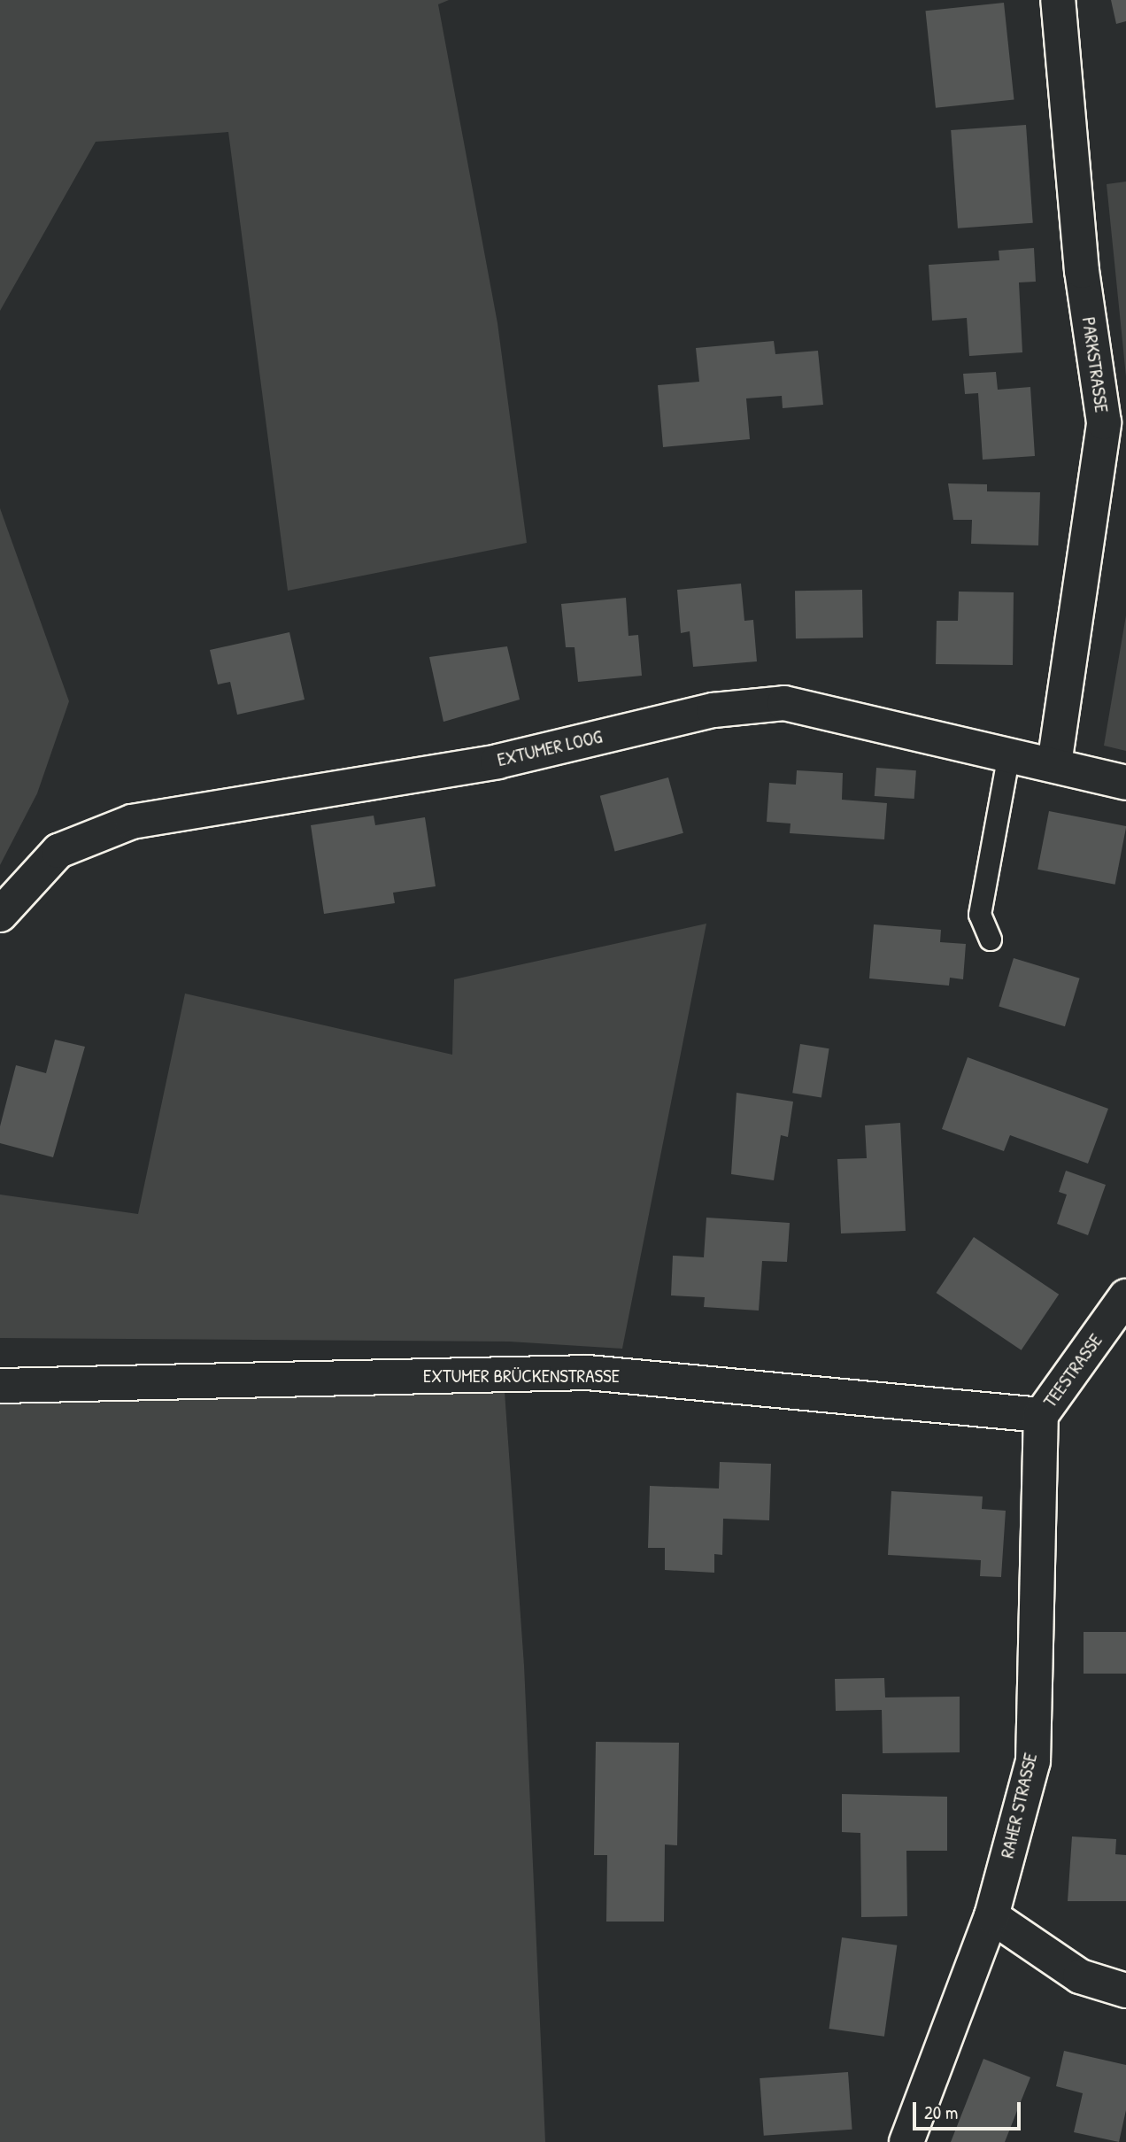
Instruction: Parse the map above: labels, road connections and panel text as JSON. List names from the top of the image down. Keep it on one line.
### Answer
{"streets":{"street":["PARKSTRASSE","EXTUMER LOOG","TEESTRASSE","EXTUMER BRÜCKENSTRASSE","RAHER STRASSE"]},"crossings":[["PARKSTRASSE","EXTUMER LOOG"],["TEESTRASSE","EXTUMER BRÜCKENSTRASSE"],["TEESTRASSE","RAHER STRASSE"],["EXTUMER BRÜCKENSTRASSE","RAHER STRASSE"]],"scale_bar":"20 m"}
